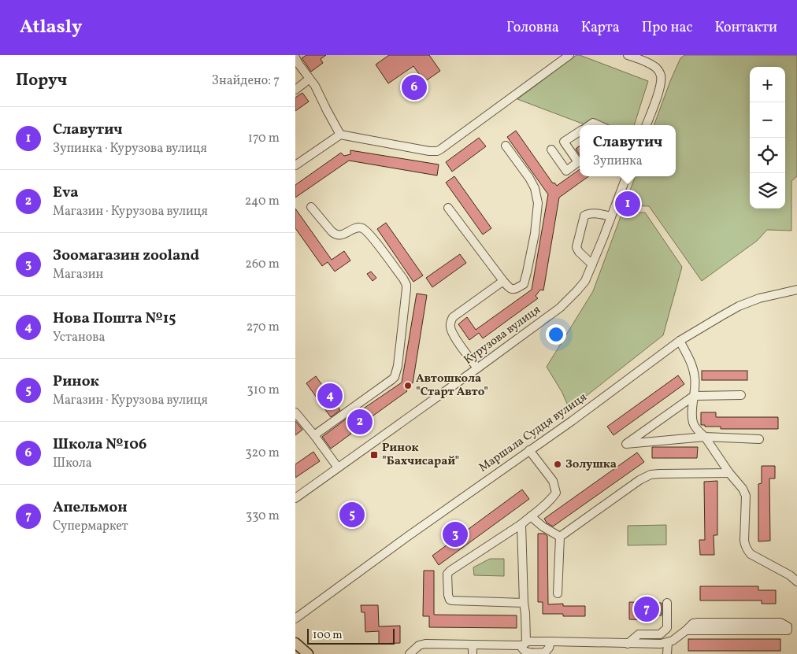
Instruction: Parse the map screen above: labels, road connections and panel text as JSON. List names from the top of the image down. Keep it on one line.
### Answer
{"streets":{"street":["Курузова вулиця","Маршала Судця вулиця"]},"places":{"other":["Автошкола \"Старт Авто\"","Золушка"],"transit":["Ринок \"Бахчисарай\""]},"scale_bar":"100 m","page":{"header":"Atlasly","nav":["Головна","Карта","Про нас","Контакти"],"heading":["Поруч","Знайдено: 7"],"map_buttons":["+","−"],"pins":["6","1","4","2","5","3","7"],"list":[{"mark":"1","name":"Славутич","note":"Зупинка · Курузова вулиця","value":"170 m"},{"mark":"2","name":"Eva","note":"Магазин · Курузова вулиця","value":"240 m"},{"mark":"3","name":"Зоомагазин zooland","note":"Магазин","value":"260 m"},{"mark":"4","name":"Нова Пошта №15","note":"Установа","value":"270 m"},{"mark":"5","name":"Ринок","note":"Магазин · Курузова вулиця","value":"310 m"},{"mark":"6","name":"Школа №106","note":"Школа","value":"320 m"},{"mark":"7","name":"Апельмон","note":"Супермаркет","value":"330 m"}],"popup":["Славутич","Зупинка"],"scale":"100 m"}}
